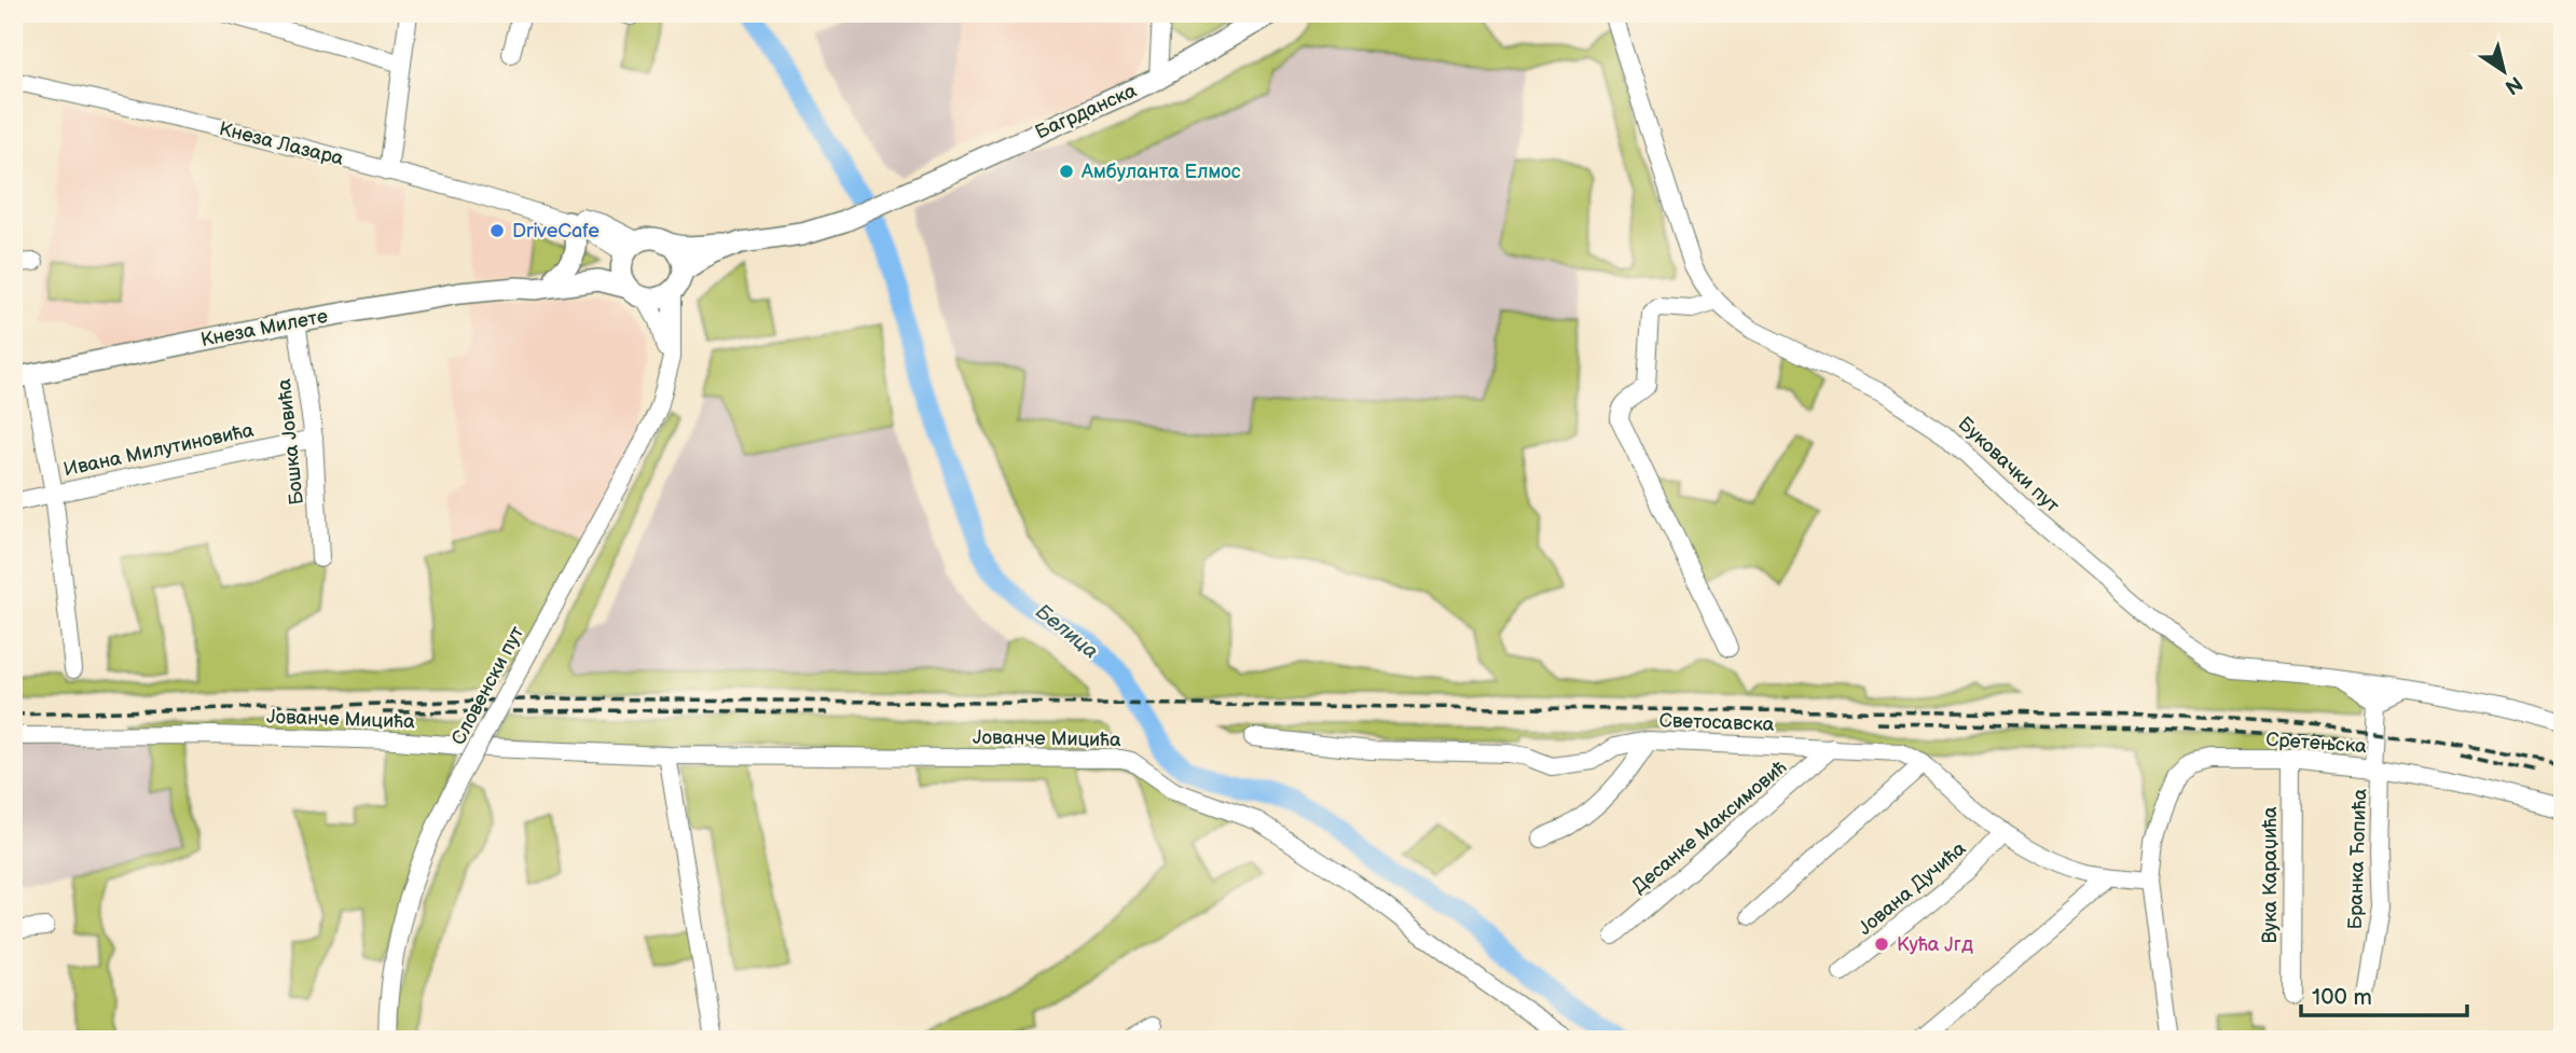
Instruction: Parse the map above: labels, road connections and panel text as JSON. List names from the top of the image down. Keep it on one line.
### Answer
{"streets":{"main road":["Багрданска","Кнеза Милете"],"street":["Кнеза Лазара","Бошка Јовића","Ивана Милутиновића","Буковачки пут","Словенски пут","Јованче Мицића","Светосавска","Сретењска","Десанке Максимовић","Бранка Ћопића","Вука Караџића","Јована Дучића"]},"crossings":[["Кнеза Лазара","Кнеза Милете"],["Кнеза Лазара","Словенски пут"],["Кнеза Милете","Бошка Јовића"],["Кнеза Милете","Словенски пут"],["Бошка Јовића","Ивана Милутиновића"],["Светосавска","Сретењска"],["Светосавска","Десанке Максимовић"],["Светосавска","Јована Дучића"],["Сретењска","Бранка Ћопића"],["Сретењска","Вука Караџића"]],"water":["Белица"],"places":["Амбуланта Елмос","DriveCafe","Кућа Јгд"],"scale_bar":"100 m","north":"bottom right"}
